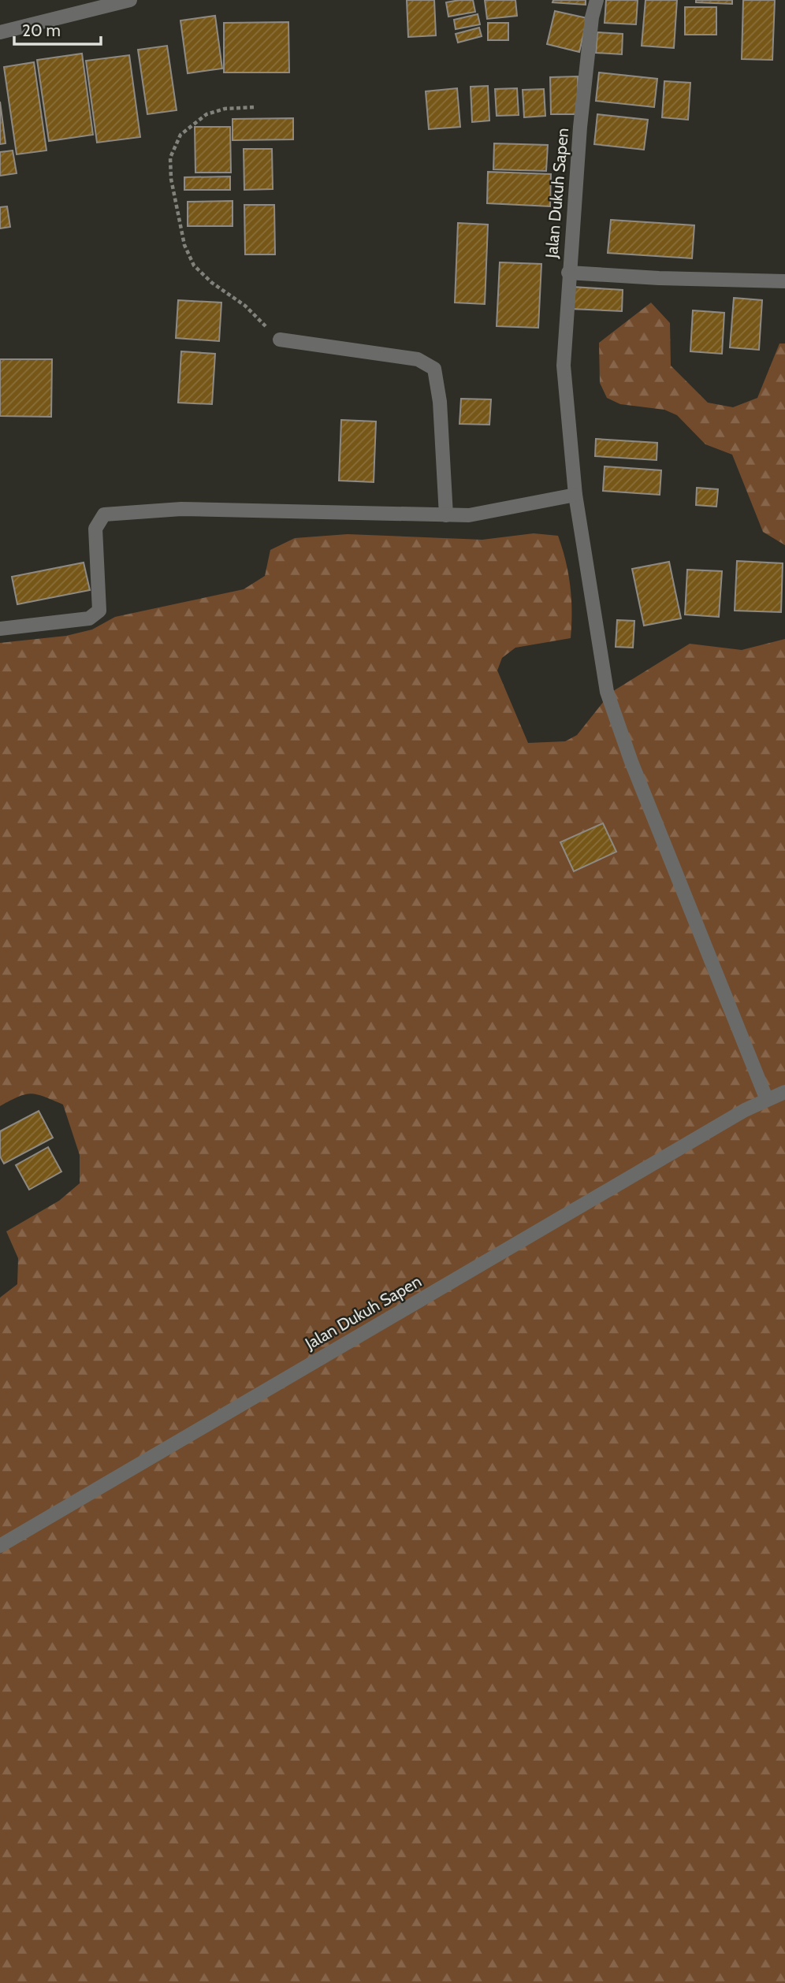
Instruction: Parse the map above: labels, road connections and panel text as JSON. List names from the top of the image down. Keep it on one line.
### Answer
{"streets":{"street":["Jalan Dukuh Sapen"]},"scale_bar":"20 m"}
